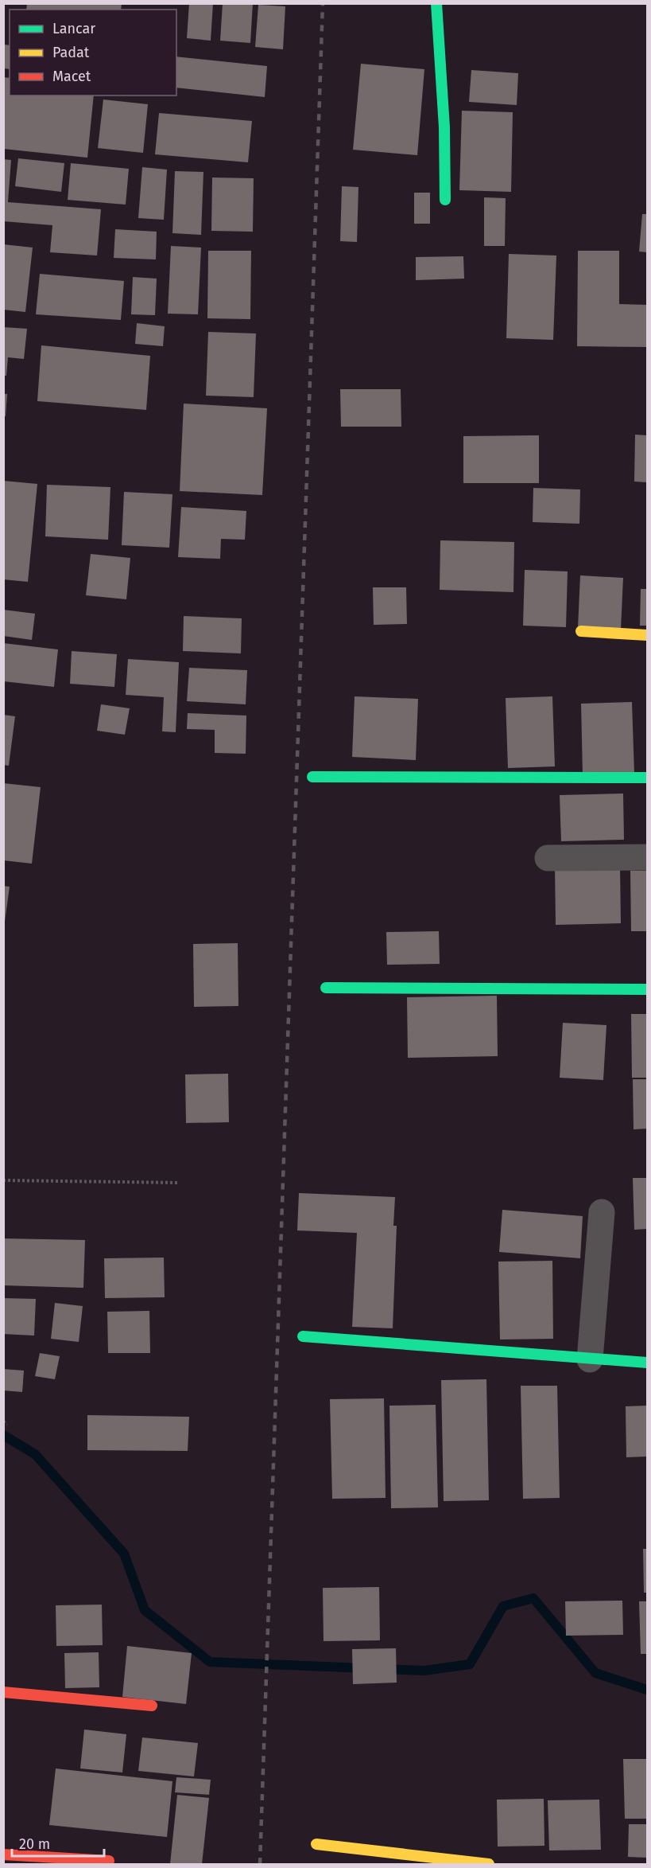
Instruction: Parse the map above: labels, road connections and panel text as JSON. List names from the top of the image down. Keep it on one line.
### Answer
{"legend":["Lancar","Padat","Macet"],"scale_bar":"20 m"}
